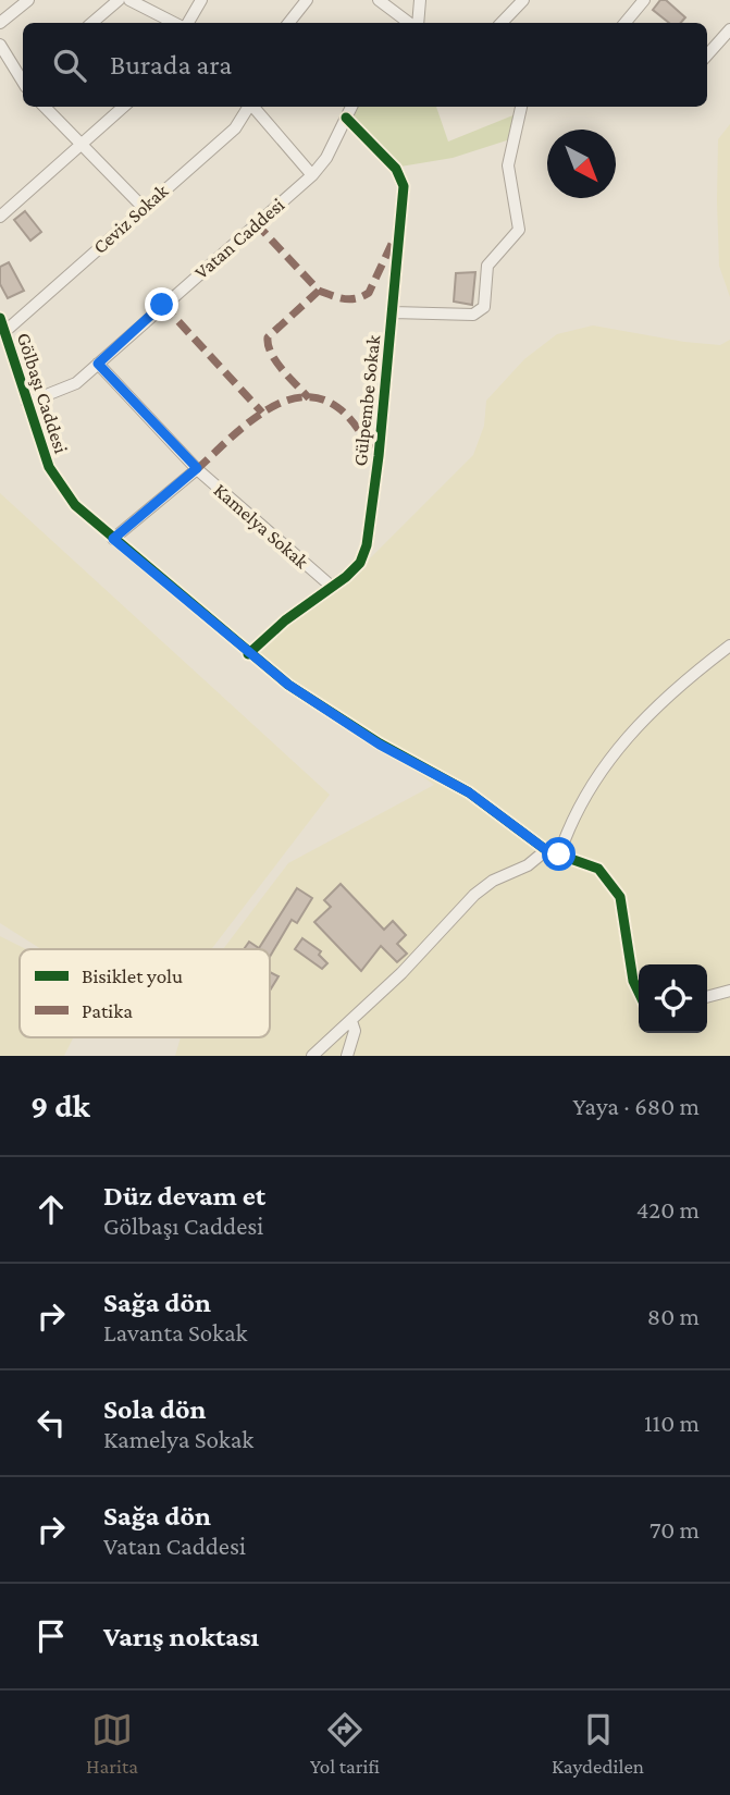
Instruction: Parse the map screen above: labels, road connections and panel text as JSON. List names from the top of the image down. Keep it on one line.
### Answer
{"streets":{"street":["Ceviz Sokak","Vatan Caddesi","Gölbaşı Caddesi","Gülpembe Sokak","Kamelya Sokak"]},"crossings":[["Ceviz Sokak","Gölbaşı Caddesi"],["Vatan Caddesi","Gölbaşı Caddesi"],["Vatan Caddesi","Gülpembe Sokak"],["Vatan Caddesi","Kamelya Sokak"],["Gölbaşı Caddesi","Gülpembe Sokak"],["Gülpembe Sokak","Kamelya Sokak"]],"legend":["Bisiklet yolu","Patika"],"north":"bottom right","page":{"search":"Burada ara","heading":["9 dk","Yaya · 680 m"],"list":[["Düz devam et","Gölbaşı Caddesi","420 m"],["Sağa dön","Lavanta Sokak","80 m"],["Sola dön","Kamelya Sokak","110 m"],["Sağa dön","Vatan Caddesi","70 m"],"Varış noktası"],"nav":["Harita","Yol tarifi","Kaydedilen"]}}
